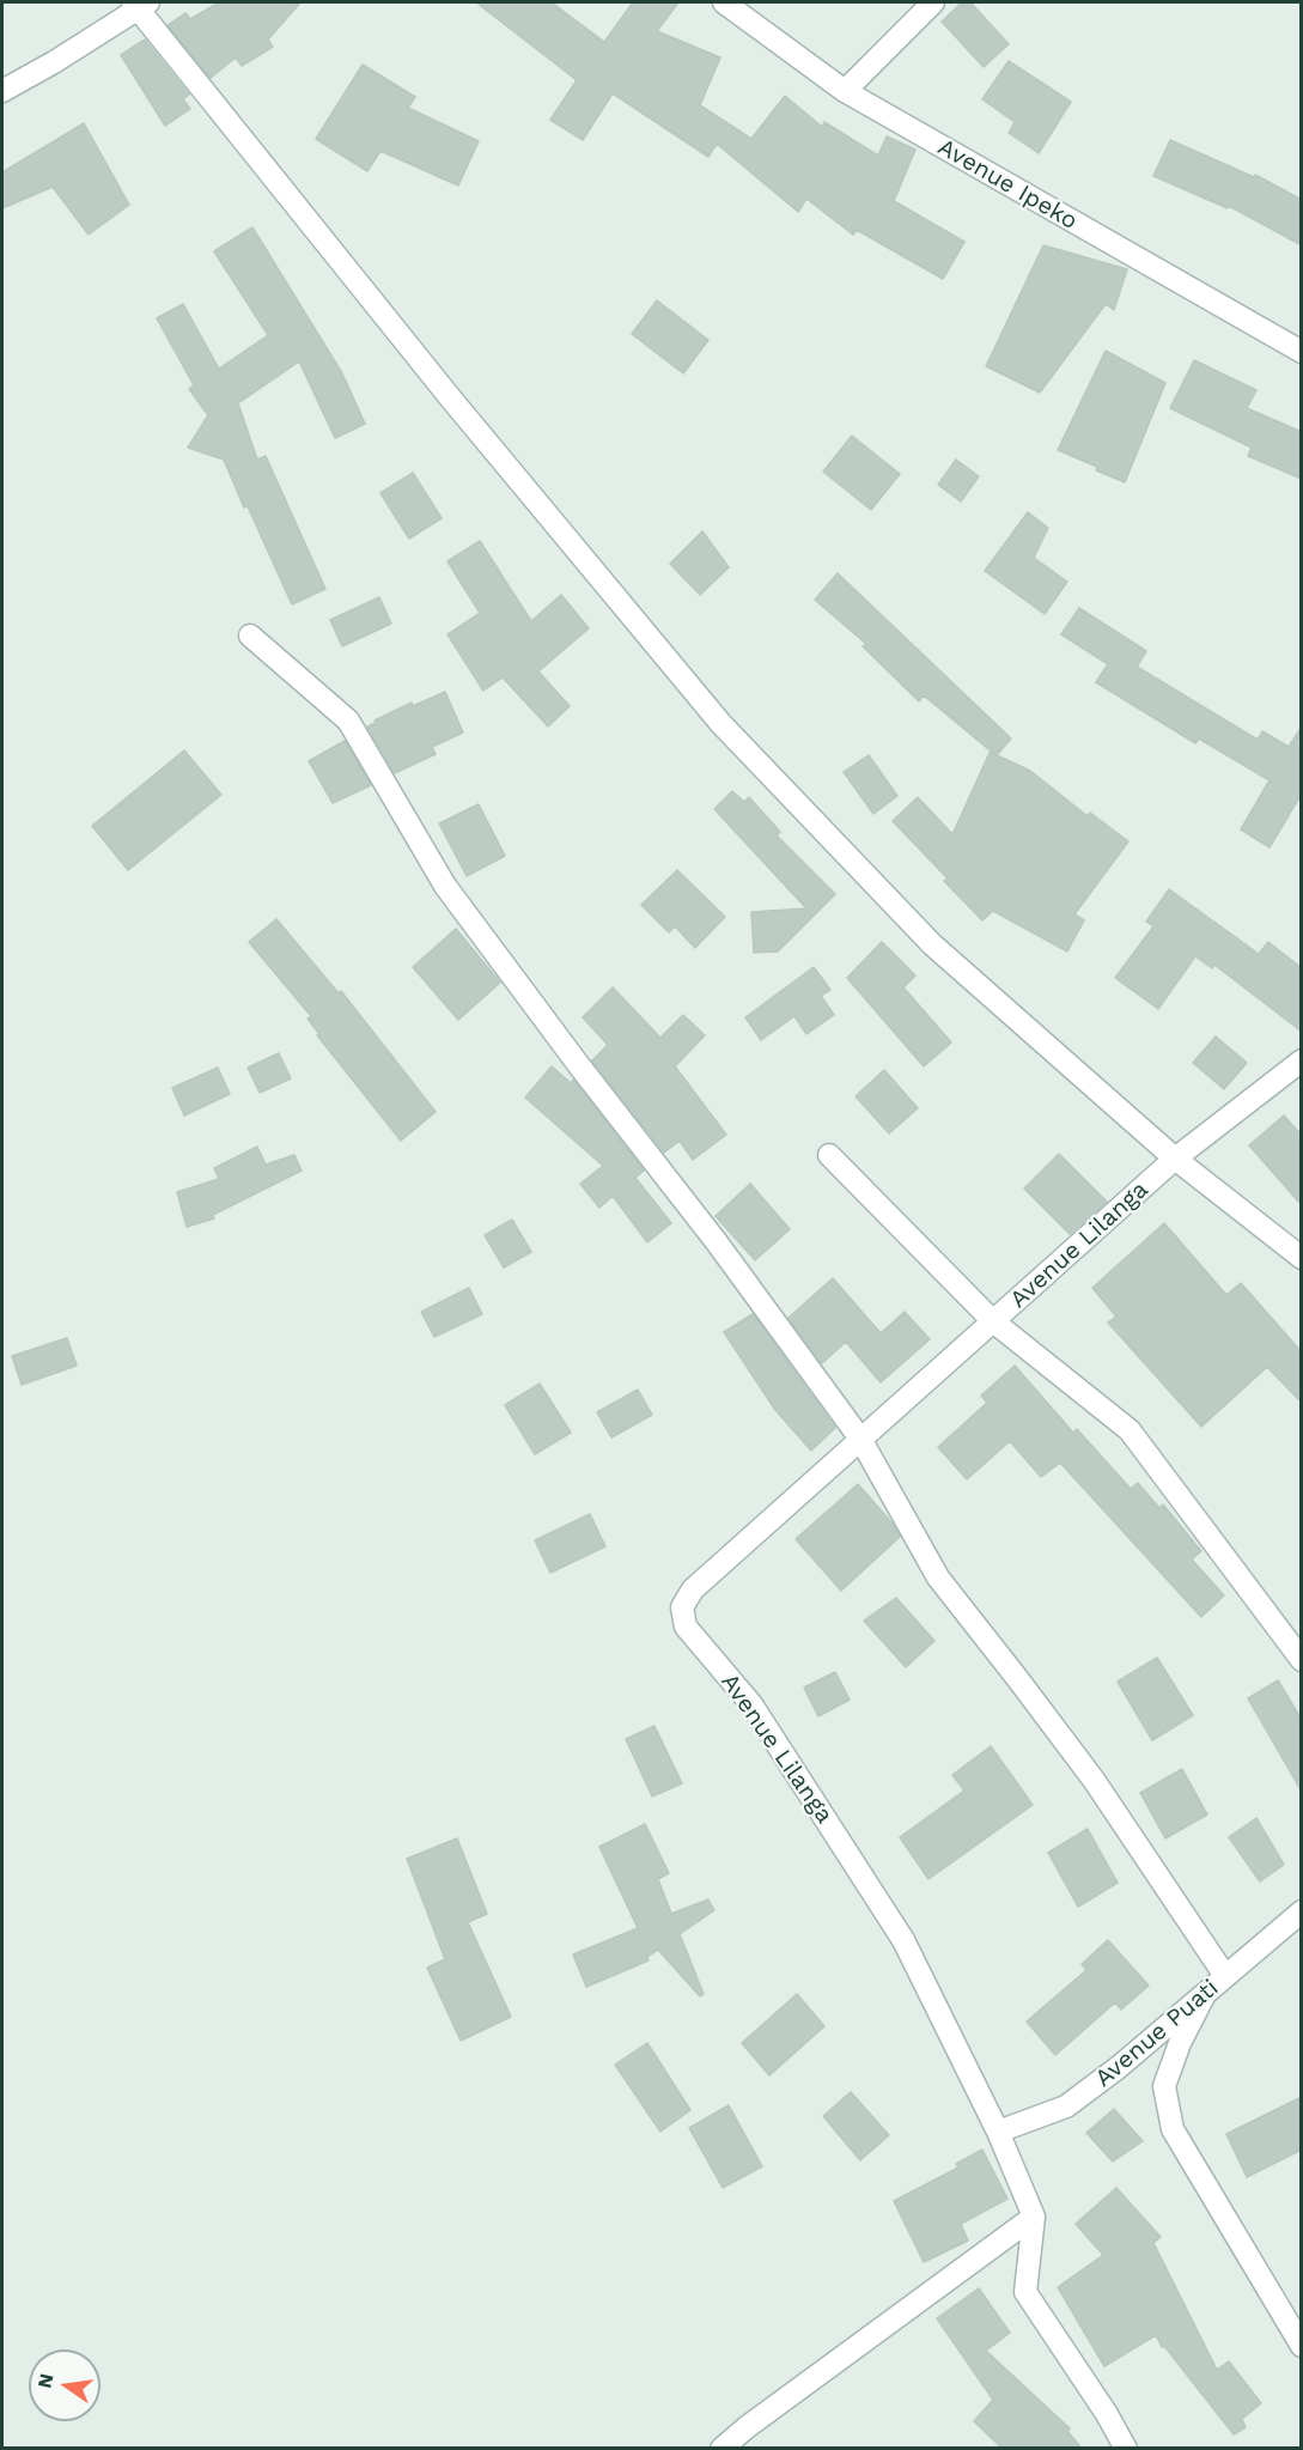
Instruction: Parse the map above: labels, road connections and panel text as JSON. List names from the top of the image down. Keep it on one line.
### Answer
{"streets":{"street":["Avenue Ipeko","Avenue Lilanga","Avenue Puati"]},"crossings":[["Avenue Lilanga","Avenue Puati"]],"north":"left"}
